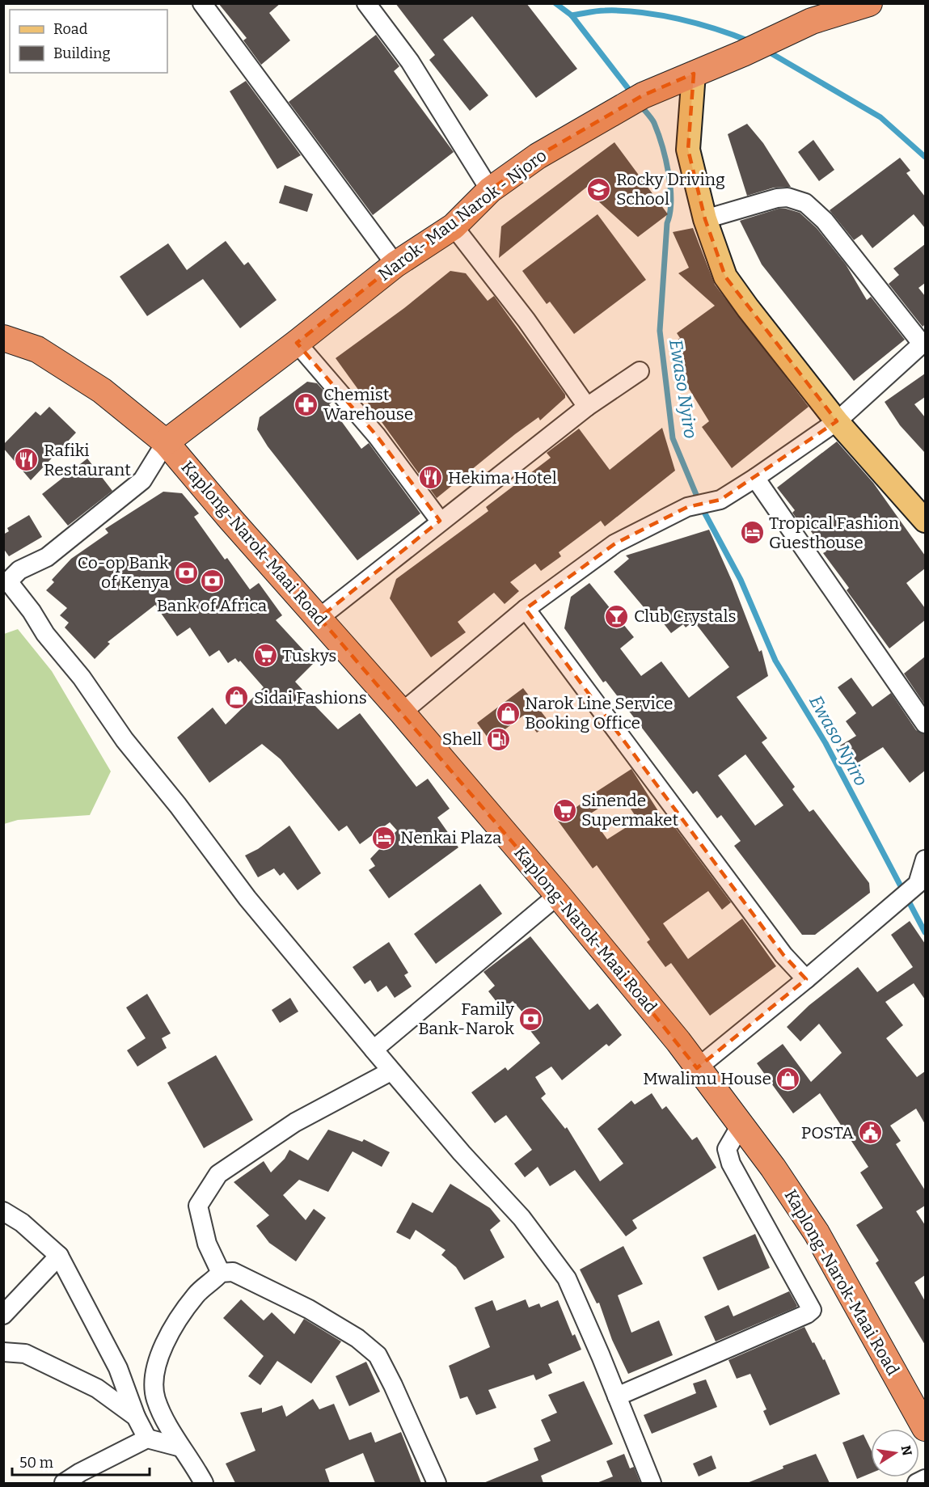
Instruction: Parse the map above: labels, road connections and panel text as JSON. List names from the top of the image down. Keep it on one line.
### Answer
{"streets":{"highway":["Narok- Mau Narok - Njoro","Kaplong-Narok-Maai Road"]},"crossings":[["Narok- Mau Narok - Njoro","Kaplong-Narok-Maai Road"]],"water":["Ewaso Nyiro"],"places":{"school or university":["Rocky Driving School"],"pharmacy":["Chemist Warehouse"],"restaurant":["Rafiki Restaurant","Hekima Hotel"],"hotel":["Tropical Fashion Guesthouse","Nenkai Plaza"],"bank":["Co-op Bank of Kenya","Bank of Africa","Family Bank-Narok"],"bar":["Club Crystals"],"supermarket":["Tuskys","Sinende Supermaket"],"shop":["Sidai Fashions","Narok Line Service Booking Office","Mwalimu House"],"fuel station":["Shell"],"public building":["POSTA"]},"legend":["Road","Building"],"scale_bar":"50 m","north":"right"}
